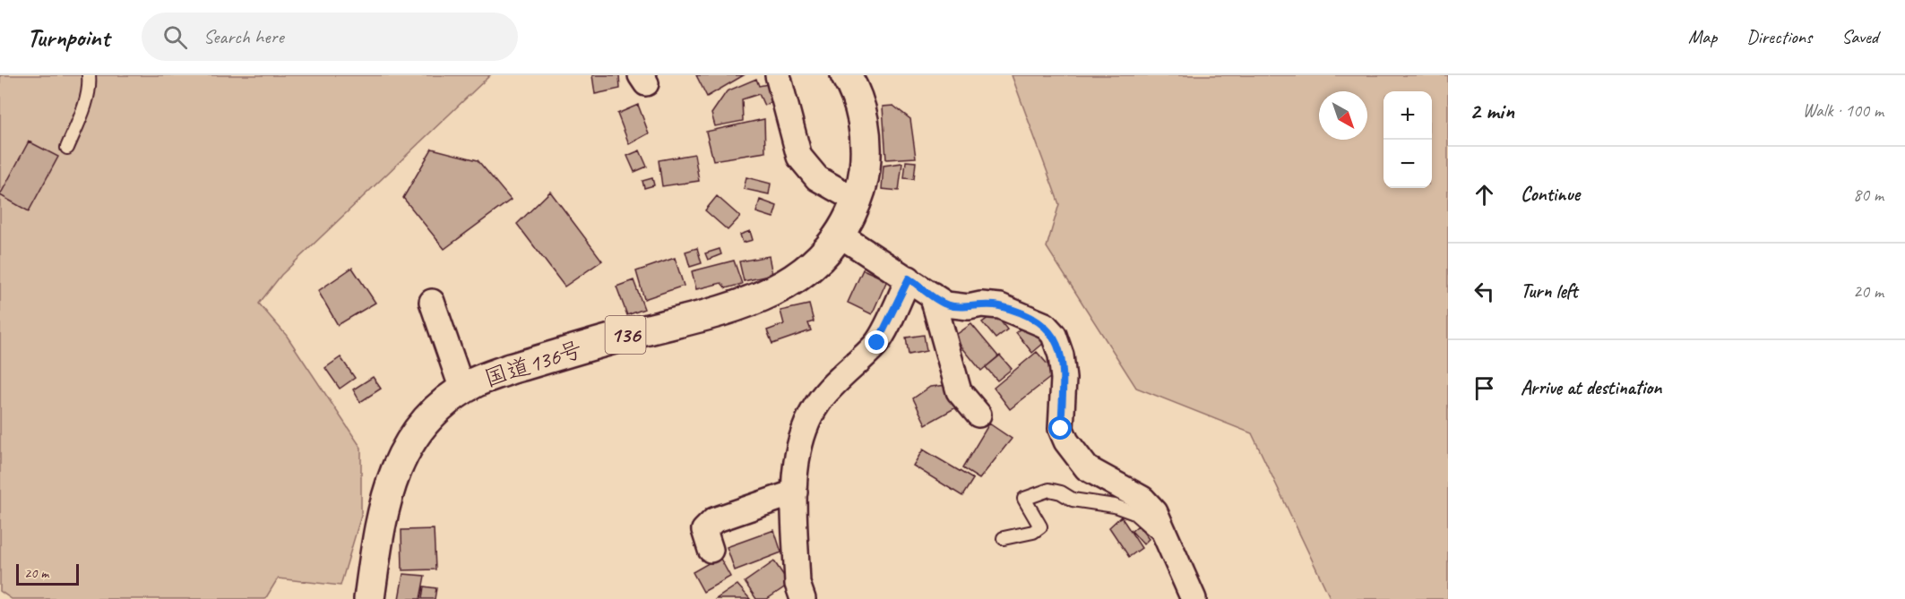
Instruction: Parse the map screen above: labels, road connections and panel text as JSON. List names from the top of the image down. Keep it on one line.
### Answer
{"streets":{"highway":["136","国道136号"]},"scale_bar":"20 m","north":"bottom right","page":{"header":"Turnpoint","search":"Search here","nav":["Map","Directions","Saved"],"heading":["2 min","Walk · 100 m"],"map_buttons":["+","−"],"list":[["Continue","80 m"],["Turn left","20 m"],"Arrive at destination"],"scale":"20 m"}}
